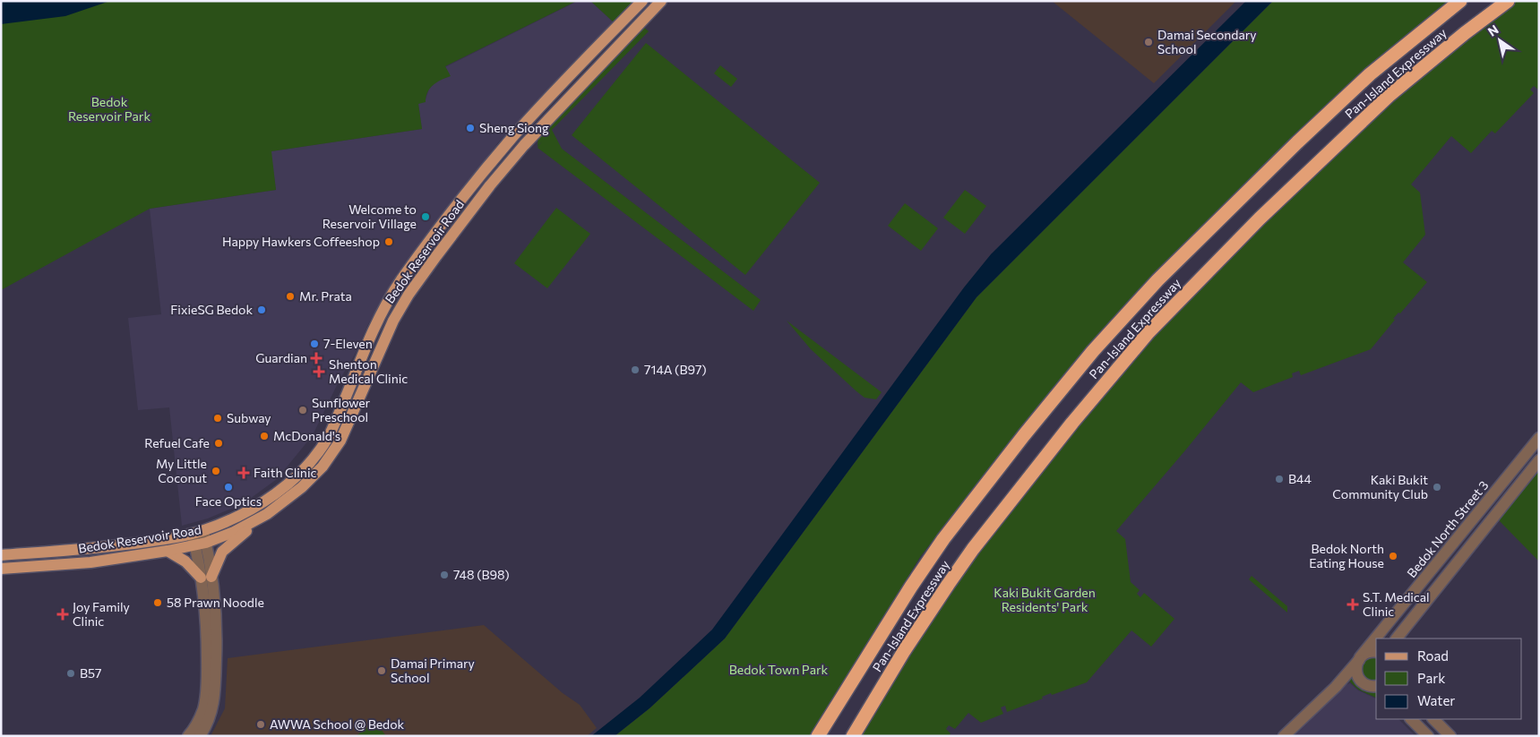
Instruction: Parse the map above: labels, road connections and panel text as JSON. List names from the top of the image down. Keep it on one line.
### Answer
{"streets":{"highway":["Pan-Island Expressway"],"main road":["Bedok Reservoir Road"],"street":["Bedok North Street 3"]},"parks":["Bedok Reservoir Park","Kaki Bukit Garden Residents' Park","Bedok Town Park"],"places":{"other":["Damai Secondary School","Sheng Siong","Welcome to Reservoir Village","Happy Hawkers Coffeeshop","Mr. Prata","FixieSG Bedok","7-Eleven","714A (B97)","Sunflower Preschool","Subway","McDonald's","Refuel Cafe","My Little Coconut","B44","Face Optics","Kaki Bukit Community Club","Bedok North Eating House","748 (B98)","58 Prawn Noodle","Damai Primary School","B57","AWWA School @ Bedok"],"health":["Guardian","Shenton Medical Clinic","Faith Clinic","S.T. Medical Clinic","Joy Family Clinic"]},"legend":["Road","Park","Water"],"north":"top left"}
